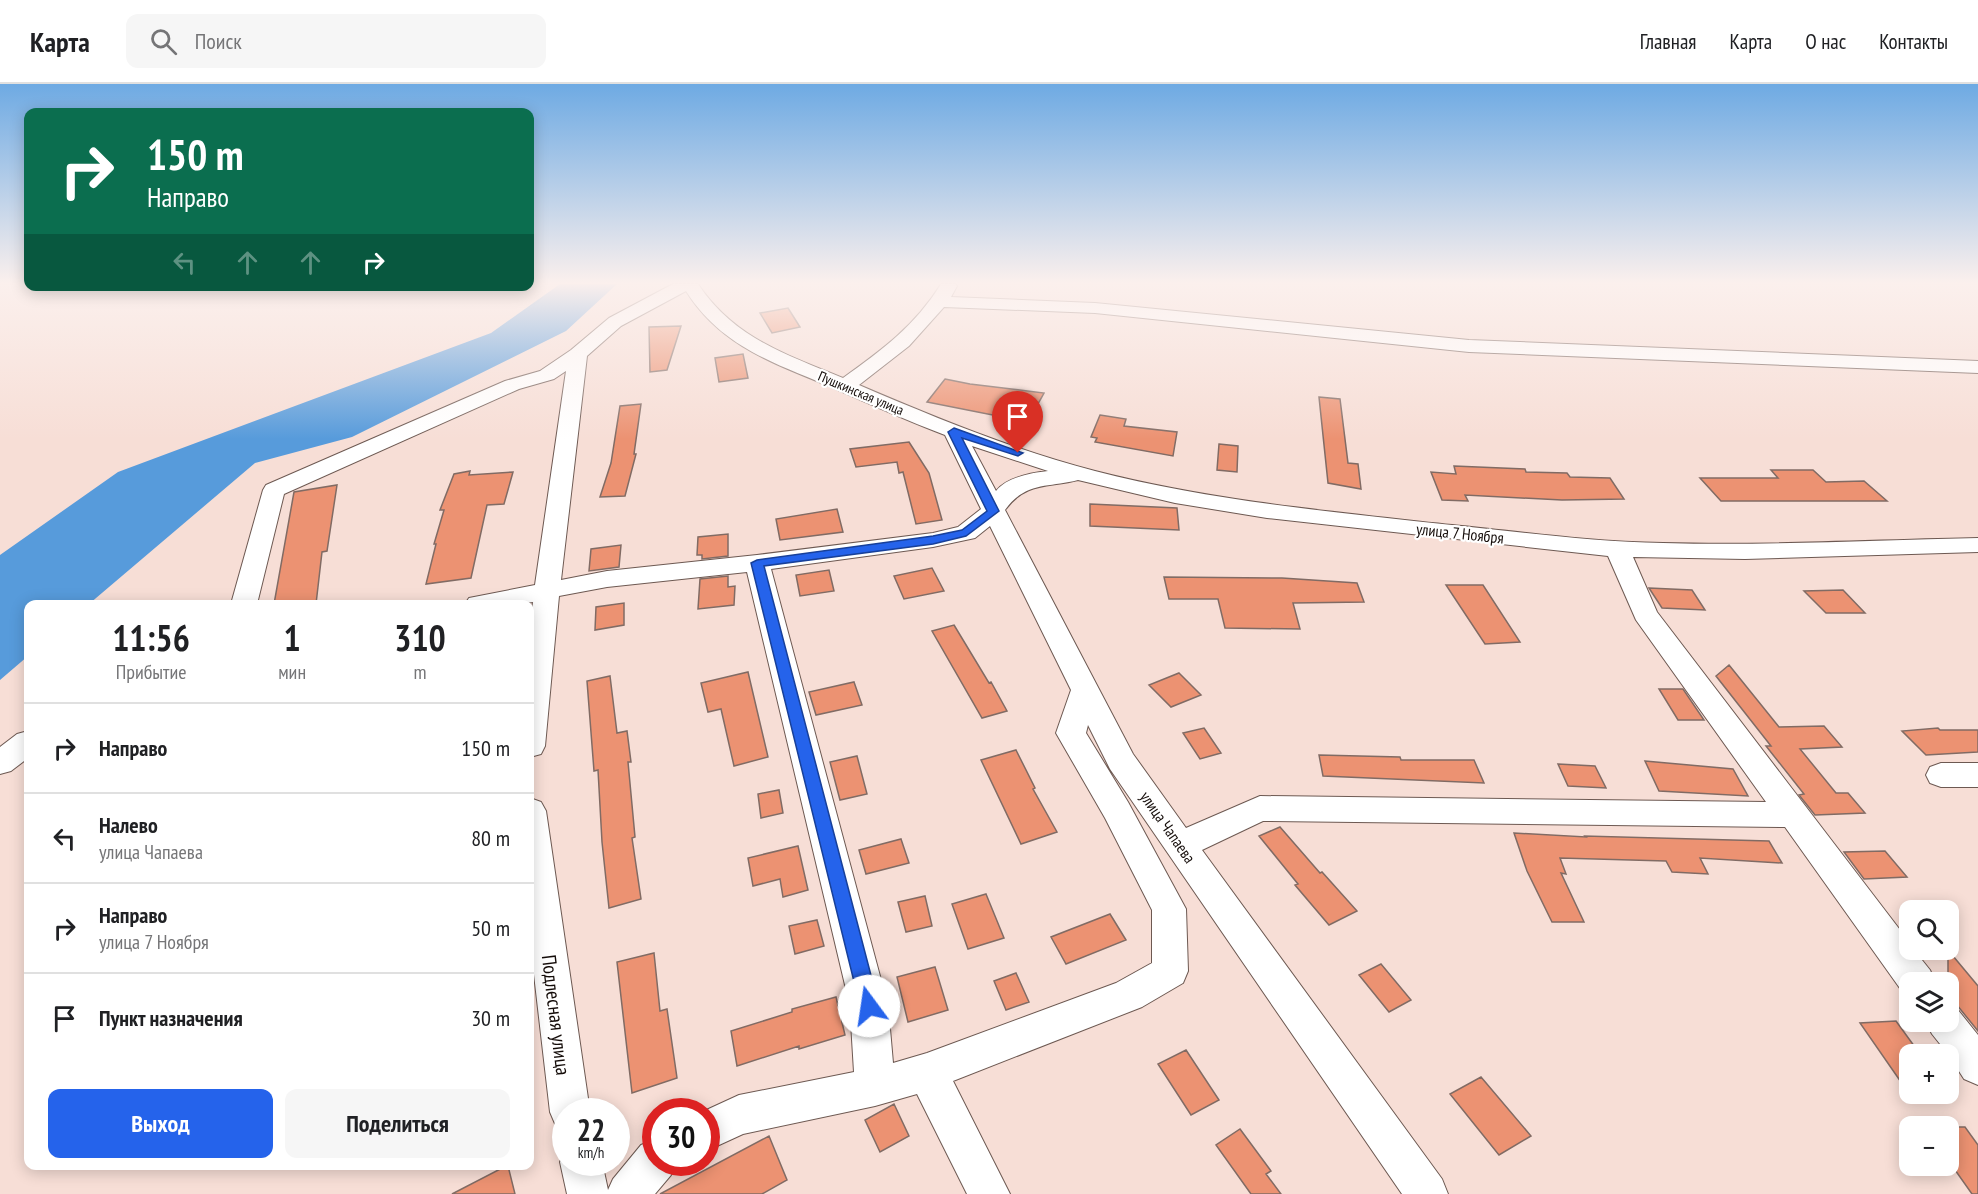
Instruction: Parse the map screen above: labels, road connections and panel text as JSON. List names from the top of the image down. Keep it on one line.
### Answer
{"streets":{"street":["Пушкинская улица","улица 7 Ноября","улица Чапаева","Подлесная улица"]},"crossings":[["Пушкинская улица","улица 7 Ноября"],["Пушкинская улица","улица Чапаева"],["улица 7 Ноября","улица Чапаева"]],"page":{"header":"Карта","search":"Поиск","nav":["Главная","Карта","О нас","Контакты"],"turn":["150 m","Направо"],"eta":["11:56","Прибытие","1","мин","310","m"],"list":[{"name":"Направо","value":"150 m"},{"name":"Налево","note":"улица Чапаева","value":"80 m"},{"name":"Направо","note":"улица 7 Ноября","value":"50 m"},{"name":"Пункт назначения","value":"30 m"}],"map_buttons":["+","−"],"buttons":["Выход","Поделиться"],"speed":"22 km/h","limit":"30"}}
